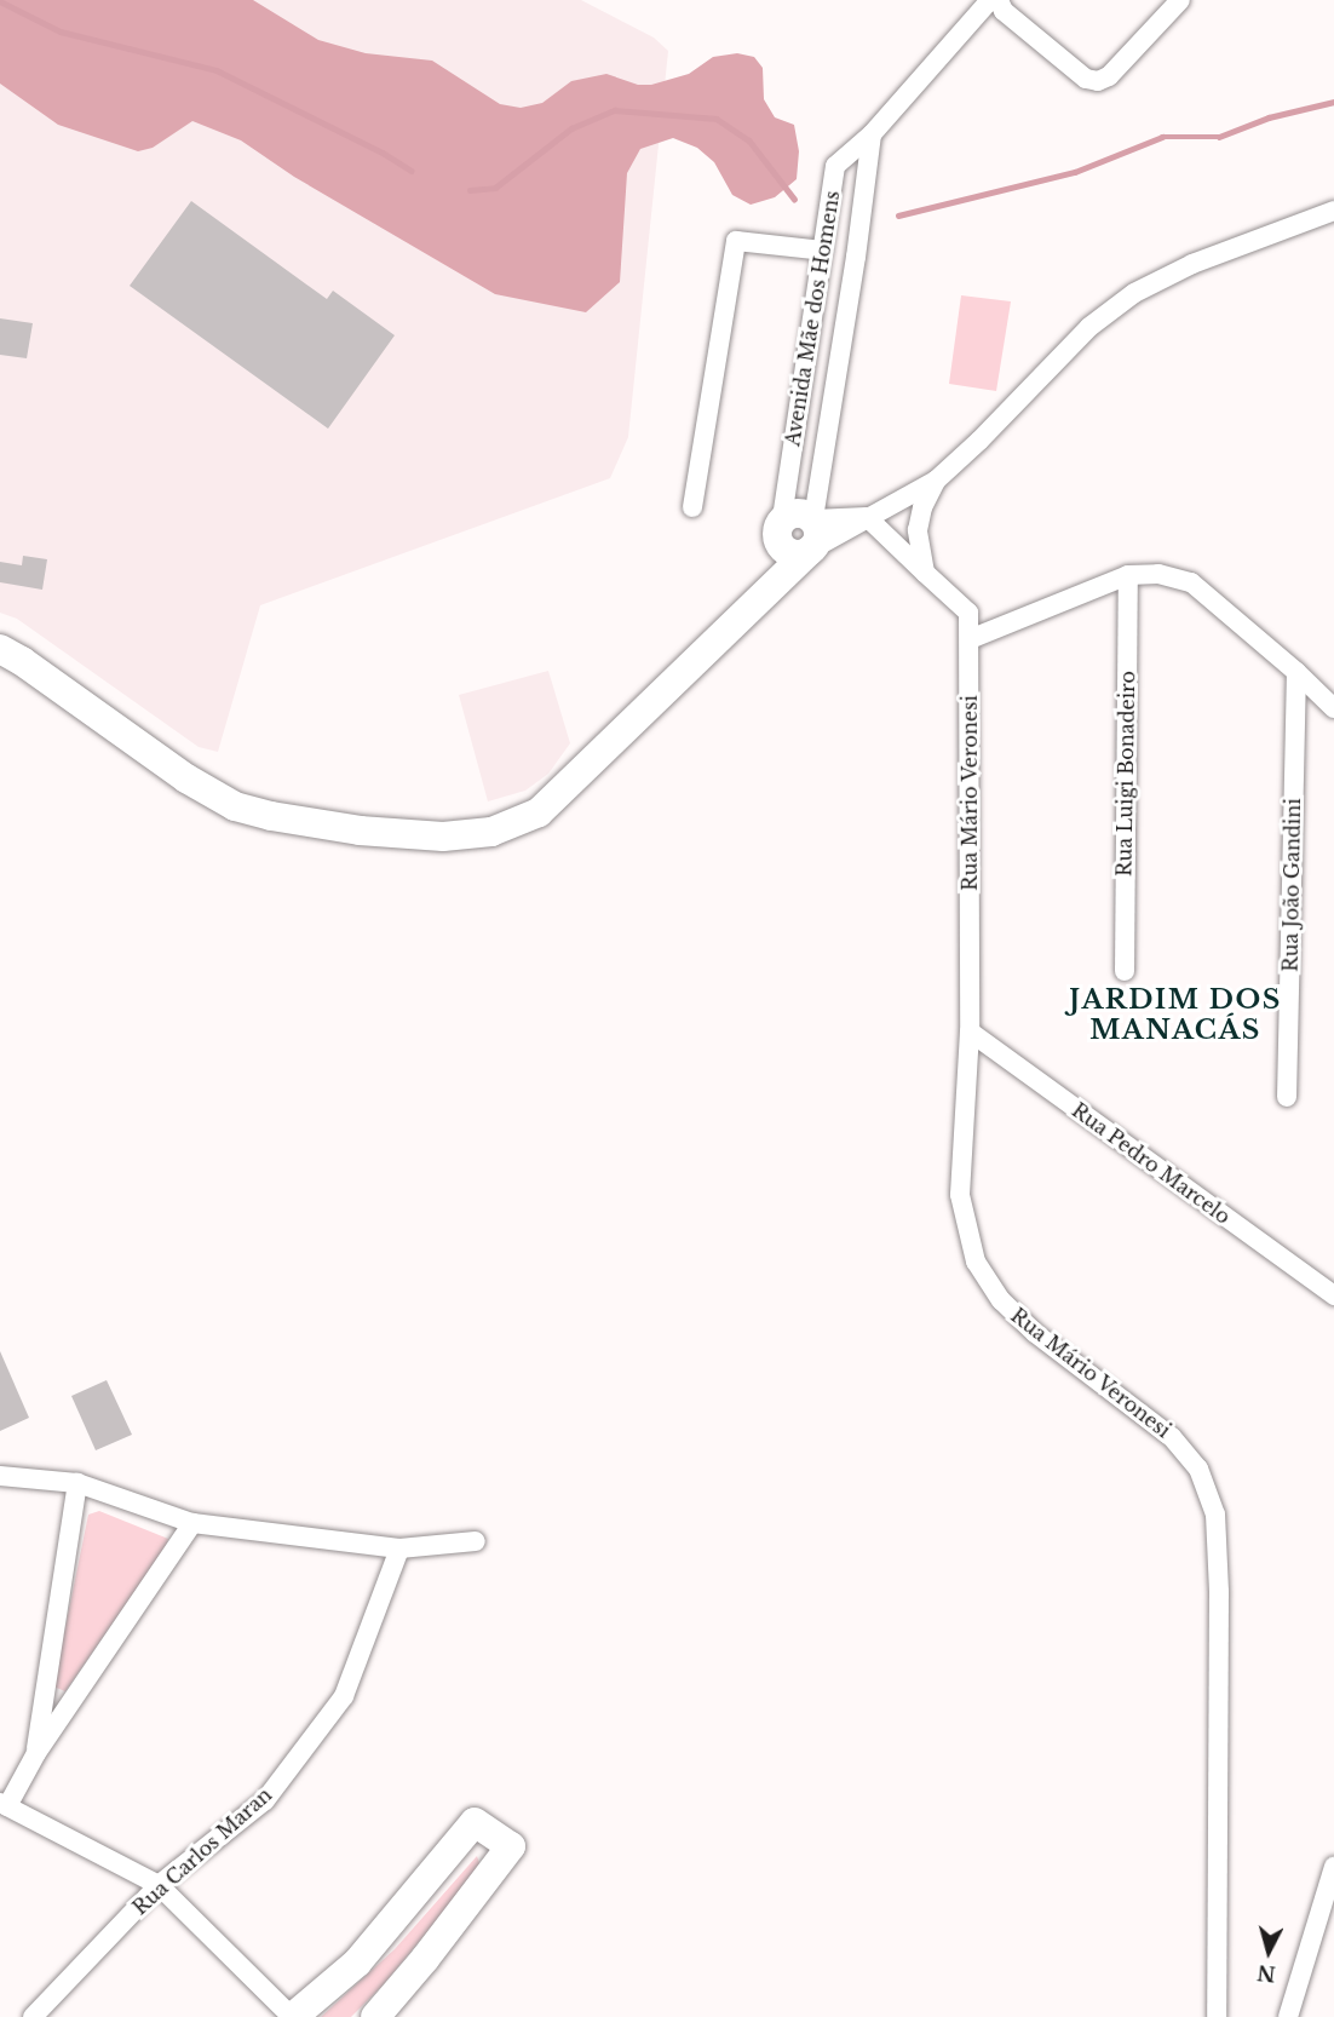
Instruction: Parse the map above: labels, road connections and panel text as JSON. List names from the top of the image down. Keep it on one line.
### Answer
{"streets":{"street":["Avenida Mãe dos Homens","Rua Luigi Bonadeiro","Rua Mário Veronesi","Rua João Gandini","Rua Pedro Marcelo","Rua Carlos Maran"]},"crossings":[["Rua Mário Veronesi","Rua Pedro Marcelo"]],"districts":["JARDIM DOS MANACÁS"],"north":"bottom"}
